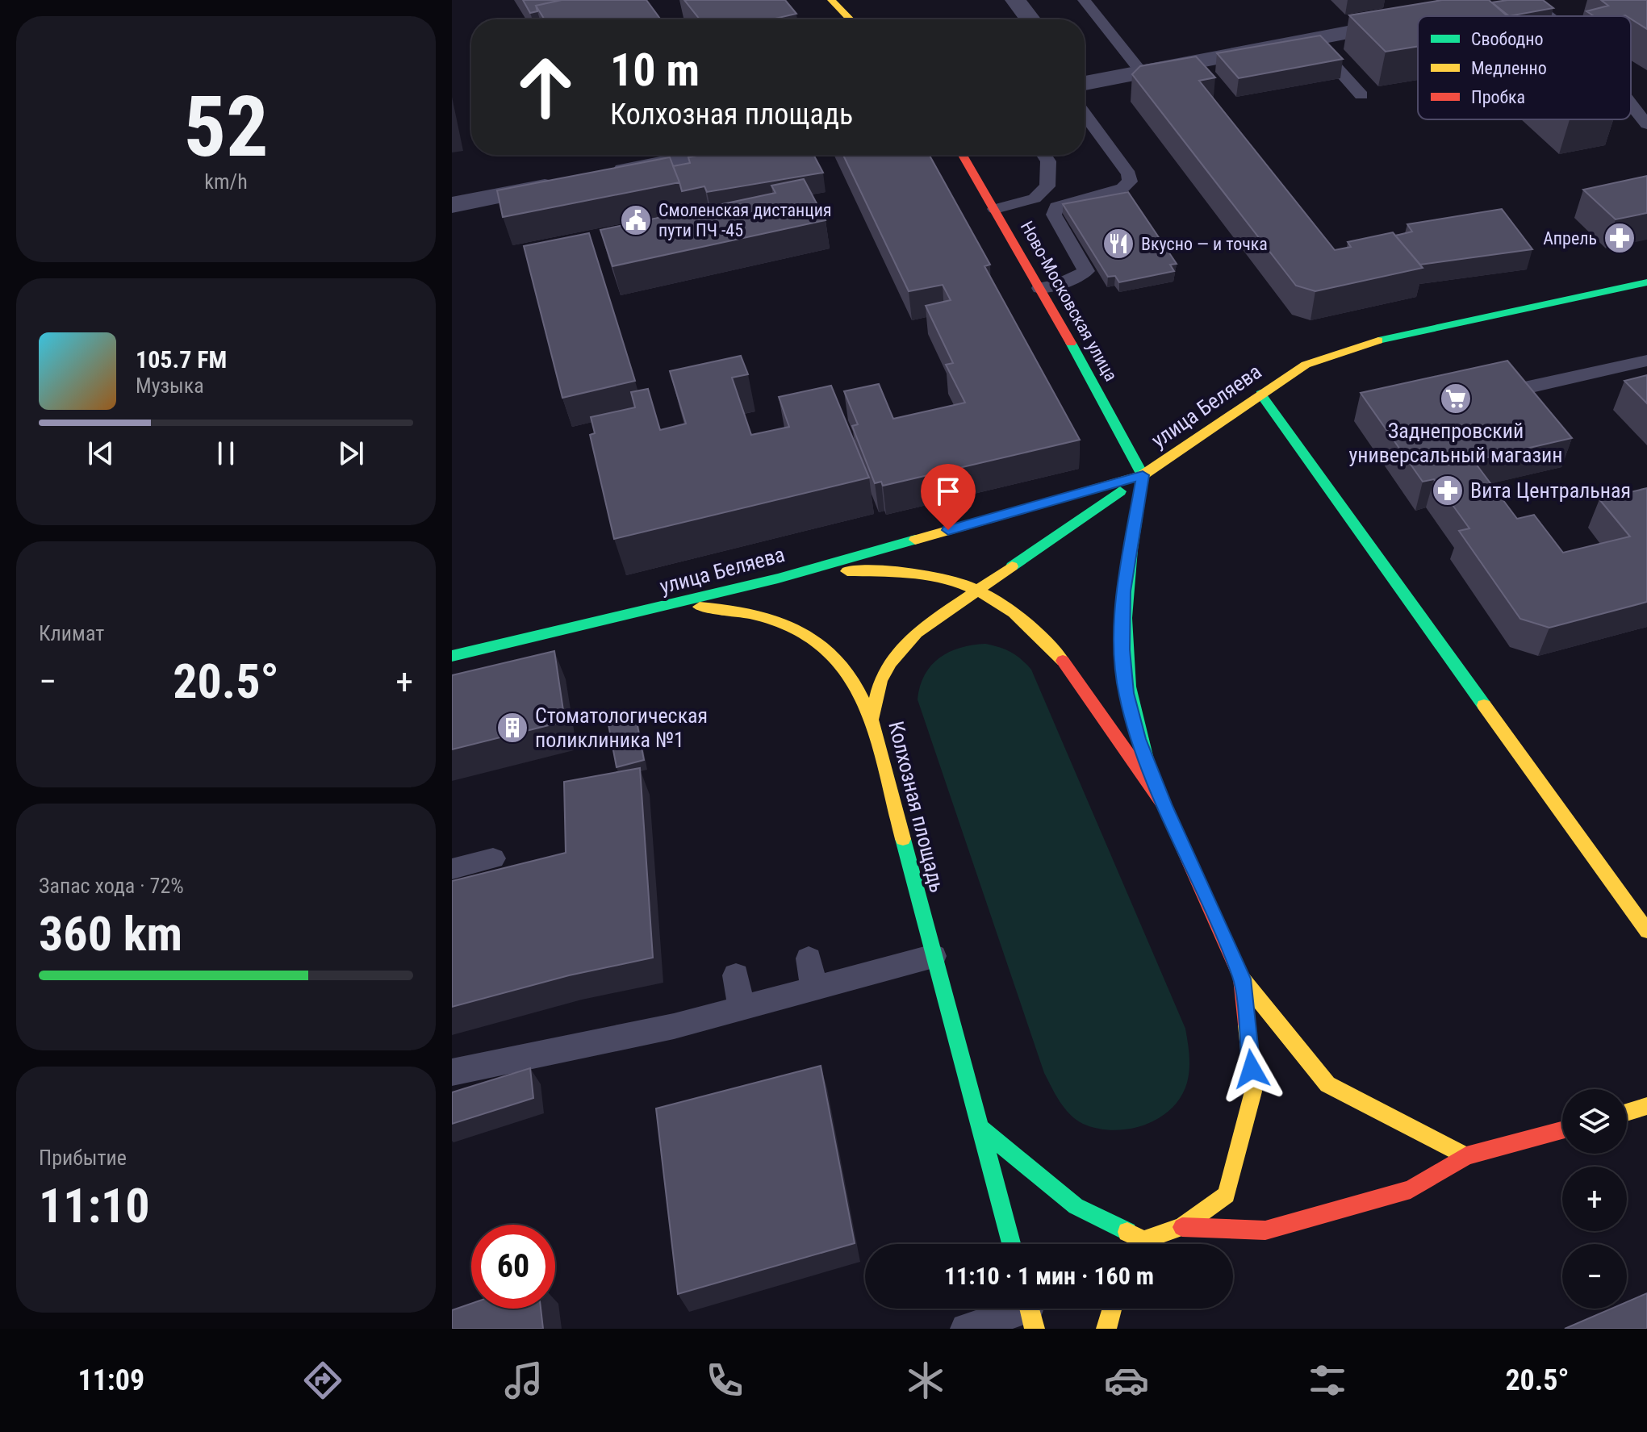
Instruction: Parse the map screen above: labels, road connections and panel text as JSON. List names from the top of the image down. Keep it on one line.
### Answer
{"streets":{"main road":["Ново-Московская улица","улица Беляева","Колхозная площадь"]},"crossings":[["Ново-Московская улица","улица Беляева"],["Ново-Московская улица","Колхозная площадь"],["улица Беляева","Колхозная площадь"]],"places":{"public building":["Смоленская дистанция пути ПЧ -45"],"pharmacy":["Апрель","Вита Центральная"],"restaurant":["Вкусно — и точка"],"supermarket":["Заднепровский универсальный магазин"],"building":["Стоматологическая поликлиника №1"]},"legend":["Свободно","Медленно","Пробка"],"page":{"tile":[["52","km/h"],"Климат",["Запас хода · 72%","360 km"],["Прибытие","11:10"]],"turn":["10 m","Колхозная площадь"],"song":["105.7 FM","Музыка"],"heat":["−","20.5°","+"],"map_buttons":["+","−"],"limit":"60","trip":"11:10 · 1 мин · 160 m","tabs":["11:09","20.5°"]}}
